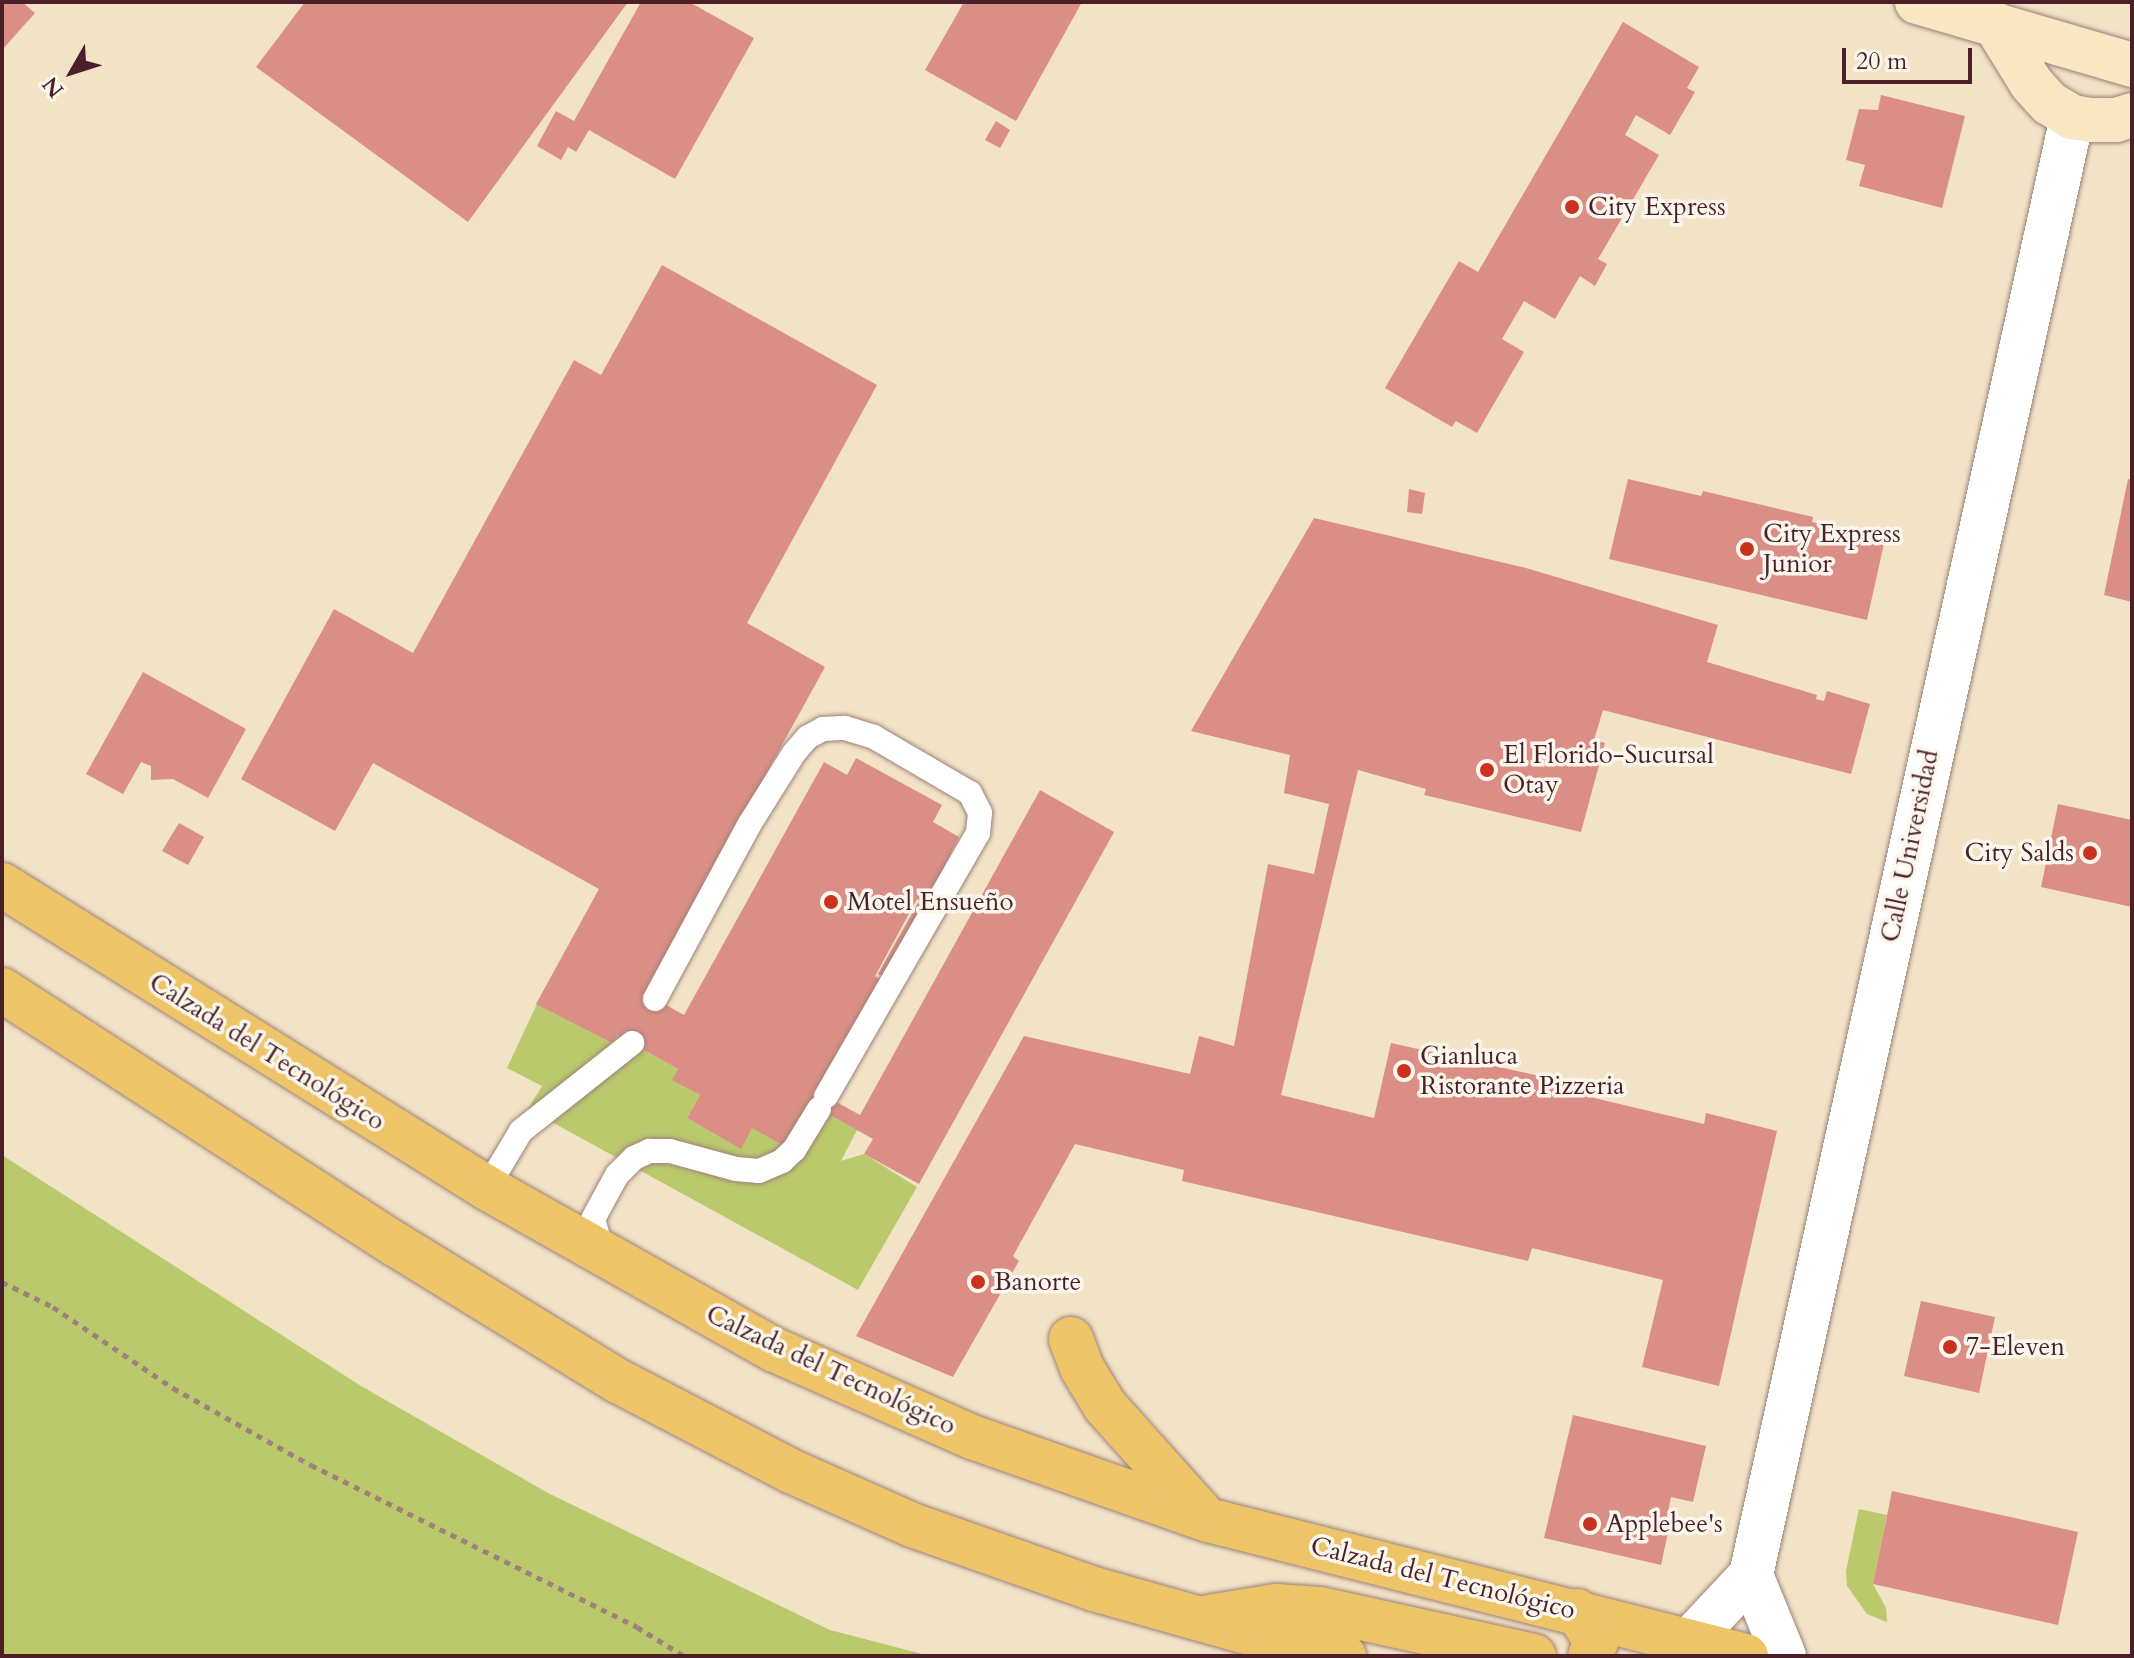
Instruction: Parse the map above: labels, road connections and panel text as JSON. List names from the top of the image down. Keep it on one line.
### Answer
{"streets":{"main road":["Calzada del Tecnológico"],"street":["Calle Universidad"]},"places":["City Express","City Express Junior","El Florido-Sucursal Otay","City Salds","Motel Ensueño","Gianluca Ristorante Pizzeria","Banorte","7-Eleven","Applebee's"],"scale_bar":"20 m","north":"bottom left"}
